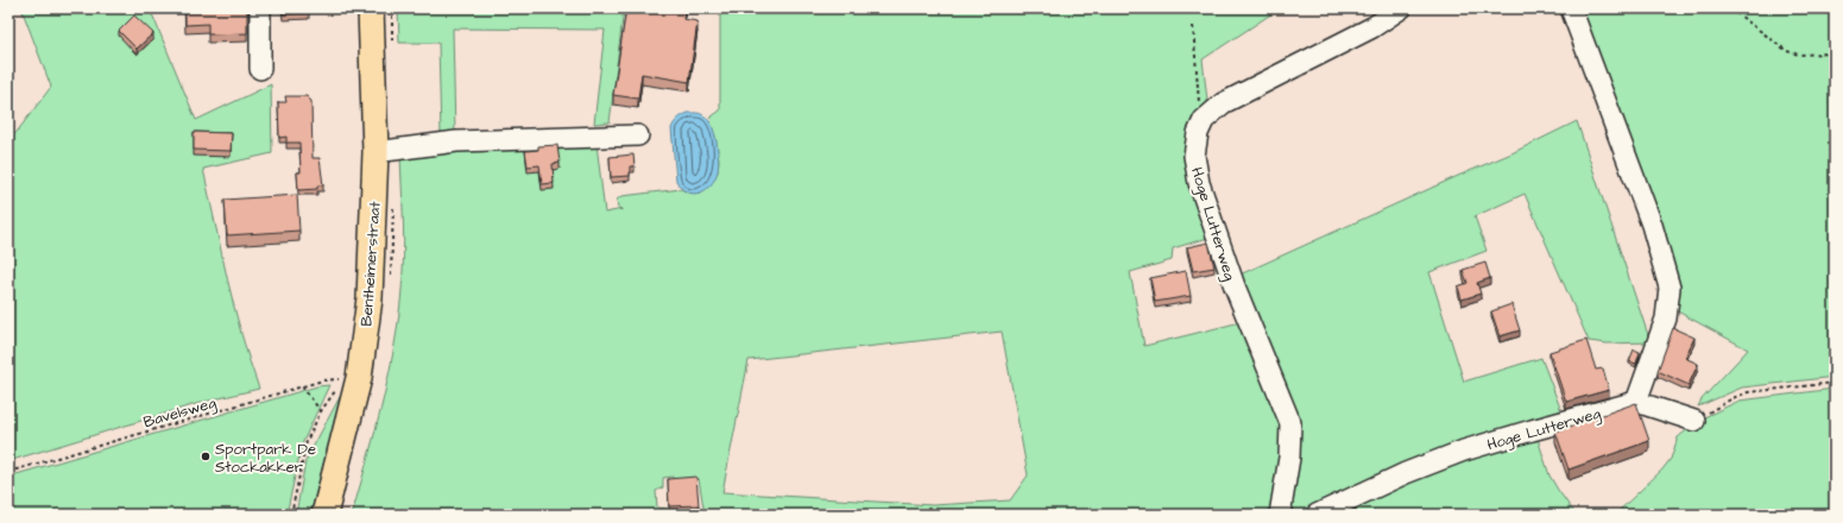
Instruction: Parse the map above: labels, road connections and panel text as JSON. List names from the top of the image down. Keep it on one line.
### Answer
{"streets":{"main road":["Bentheimerstraat"],"lane":["Hoge Lutterweg"],"path":["Bavelsweg"]},"crossings":[["Bentheimerstraat","Bavelsweg"]],"places":["Sportpark De Stockakker"]}
